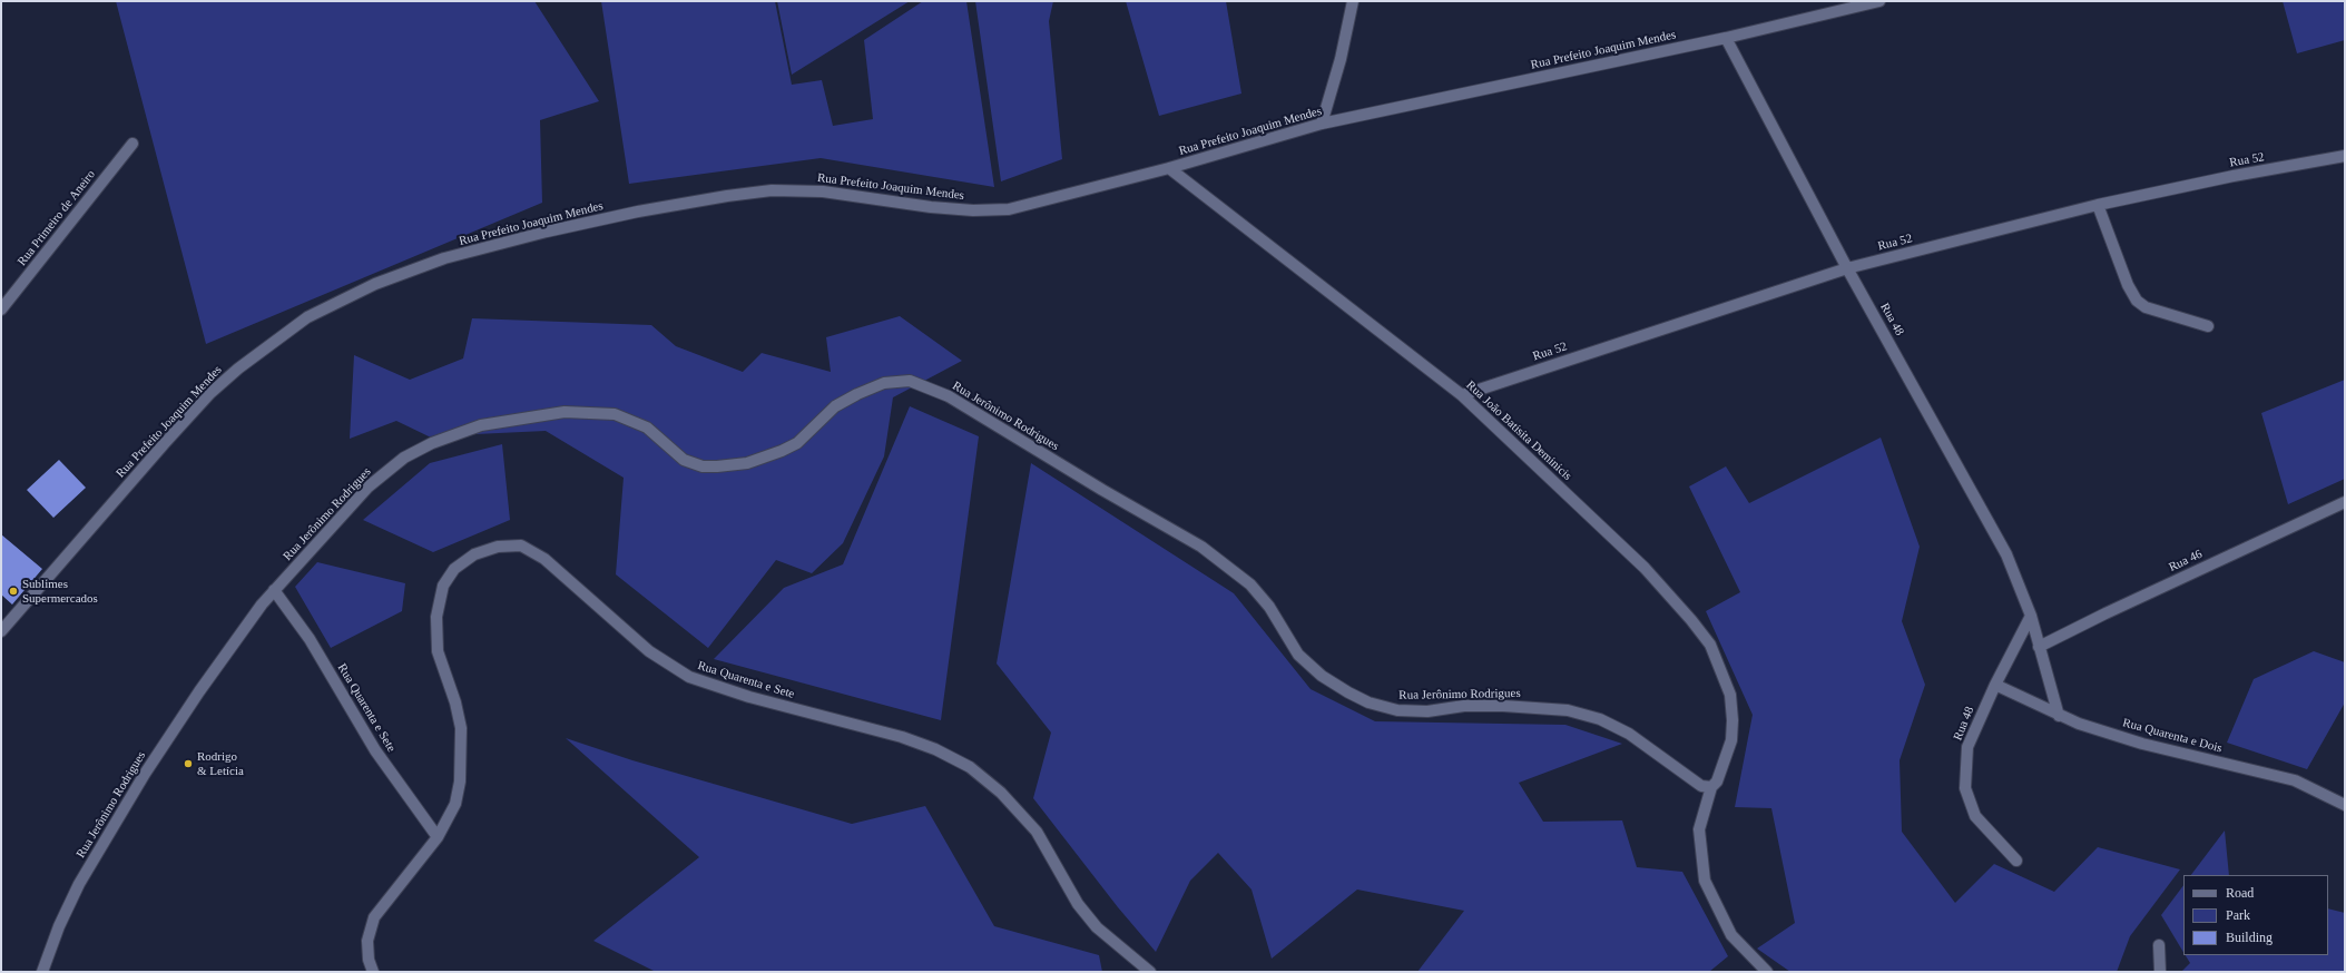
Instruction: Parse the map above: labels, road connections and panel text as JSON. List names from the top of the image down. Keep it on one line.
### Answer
{"streets":{"street":["Rua Prefeito Joaquim Mendes","Rua 52","Rua Primeiro de Aneiro","Rua 48","Rua Jerônimo Rodrigues","Rua João Batisita Deminicis","Rua 46","Rua Quarenta e Sete","Rua Quarenta e Dois"]},"crossings":[["Rua Prefeito Joaquim Mendes","Rua 48"],["Rua Prefeito Joaquim Mendes","Rua João Batisita Deminicis"],["Rua 52","Rua 48"],["Rua 52","Rua João Batisita Deminicis"],["Rua 48","Rua 46"],["Rua 48","Rua Quarenta e Dois"],["Rua Jerônimo Rodrigues","Rua João Batisita Deminicis"],["Rua Jerônimo Rodrigues","Rua Quarenta e Sete"]],"places":["Sublimes Supermercados","Rodrigo & Letícia"],"legend":["Road","Park","Building"]}
